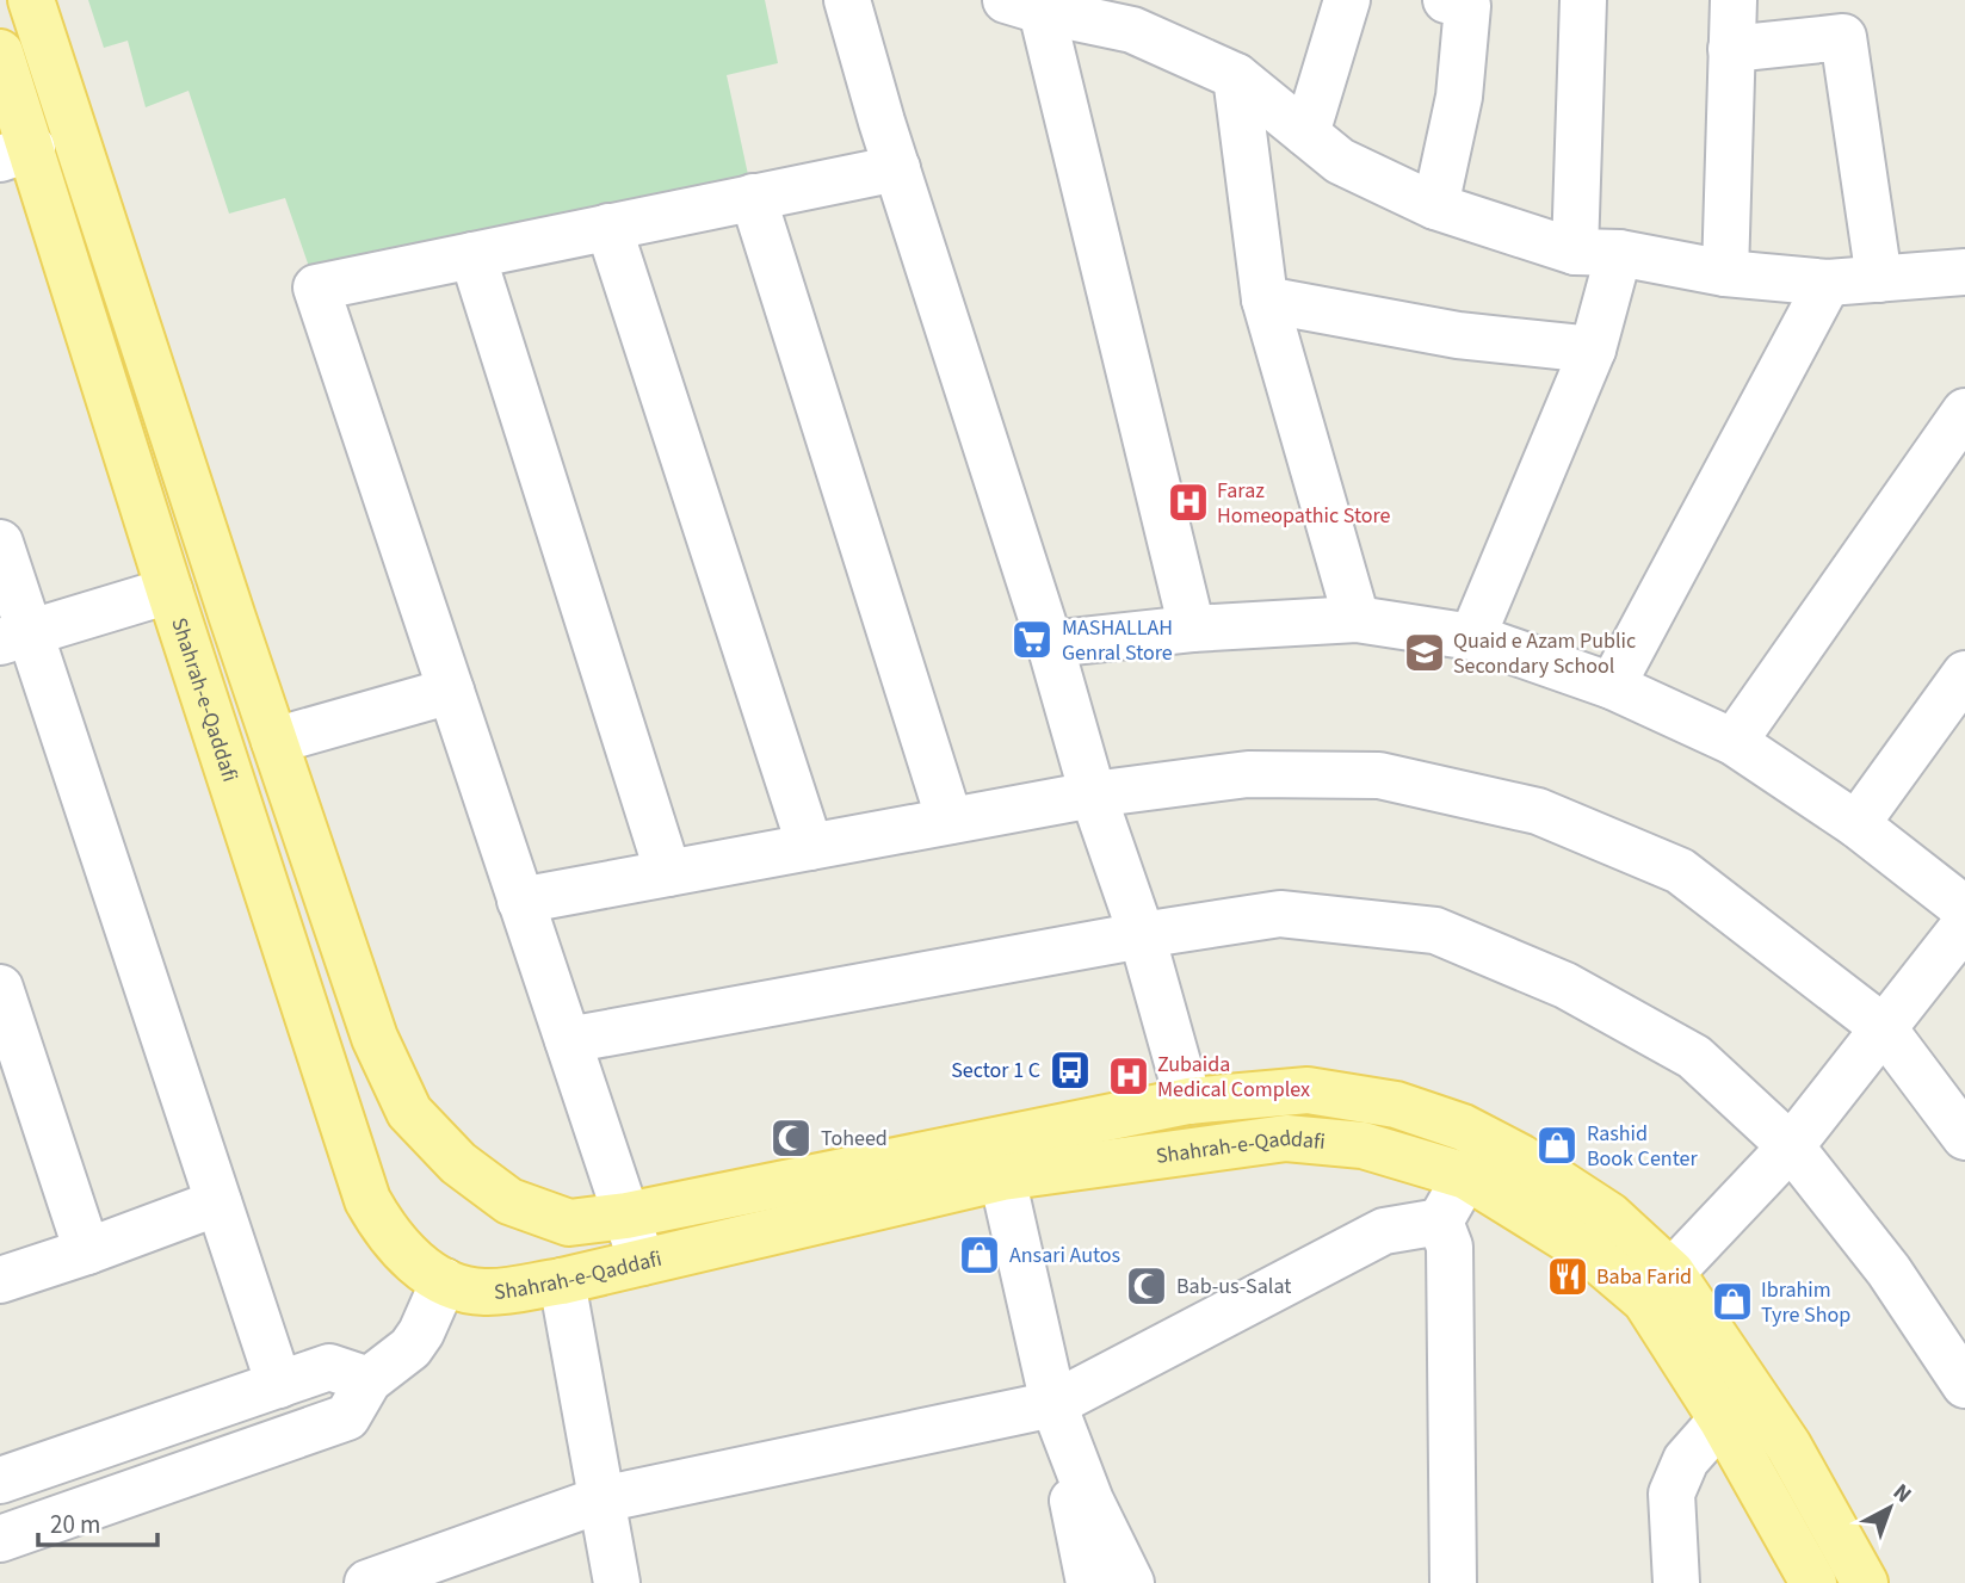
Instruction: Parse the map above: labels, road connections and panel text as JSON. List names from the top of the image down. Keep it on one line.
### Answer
{"streets":{"main road":["Shahrah-e-Qaddafi"]},"places":{"hospital":["Faraz Homeopathic Store","Zubaida Medical Complex"],"supermarket":["MASHALLAH Genral Store"],"school or university":["Quaid e Azam Public Secondary School"],"bus stop":["Sector 1 C"],"mosque":["Toheed","Bab-us-Salat"],"shop":["Rashid Book Center","Ansari Autos","Ibrahim Tyre Shop"],"restaurant":["Baba Farid"]},"scale_bar":"20 m","north":"top right"}
